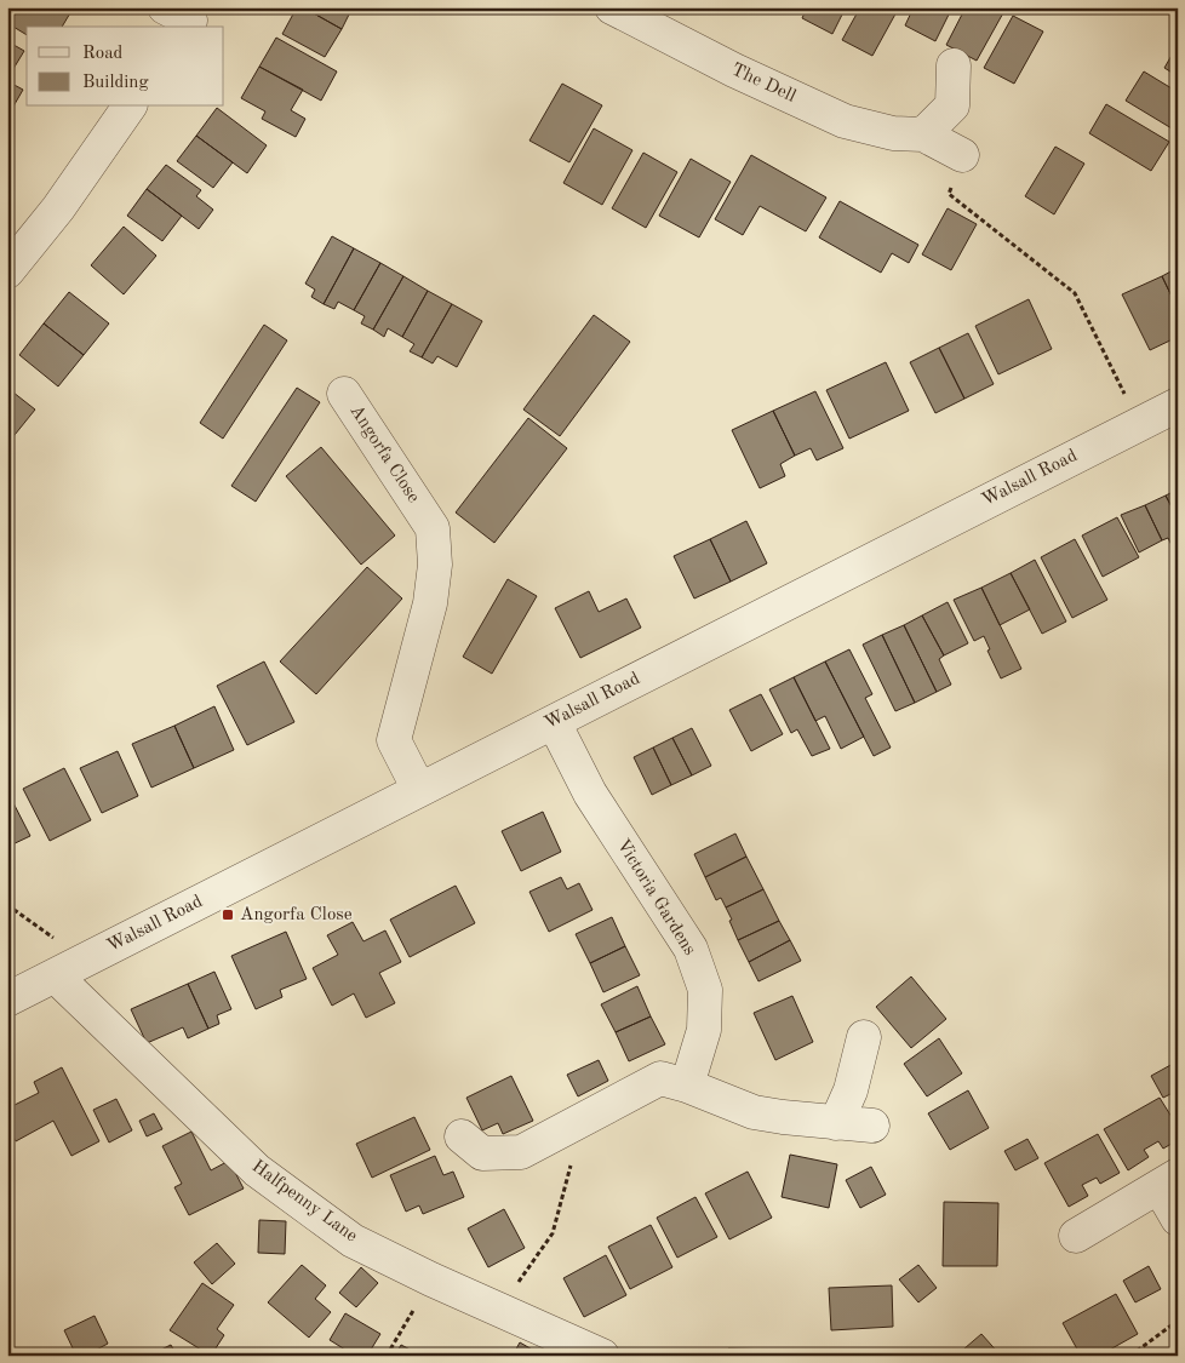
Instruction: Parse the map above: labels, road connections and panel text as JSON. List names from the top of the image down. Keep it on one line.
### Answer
{"streets":{"street":["The Dell","Angorfa Close","Walsall Road","Victoria Gardens","Halfpenny Lane"]},"crossings":[["Angorfa Close","Walsall Road"],["Walsall Road","Victoria Gardens"],["Walsall Road","Halfpenny Lane"]],"places":{"transit":["Angorfa Close"]},"legend":["Road","Building"]}
